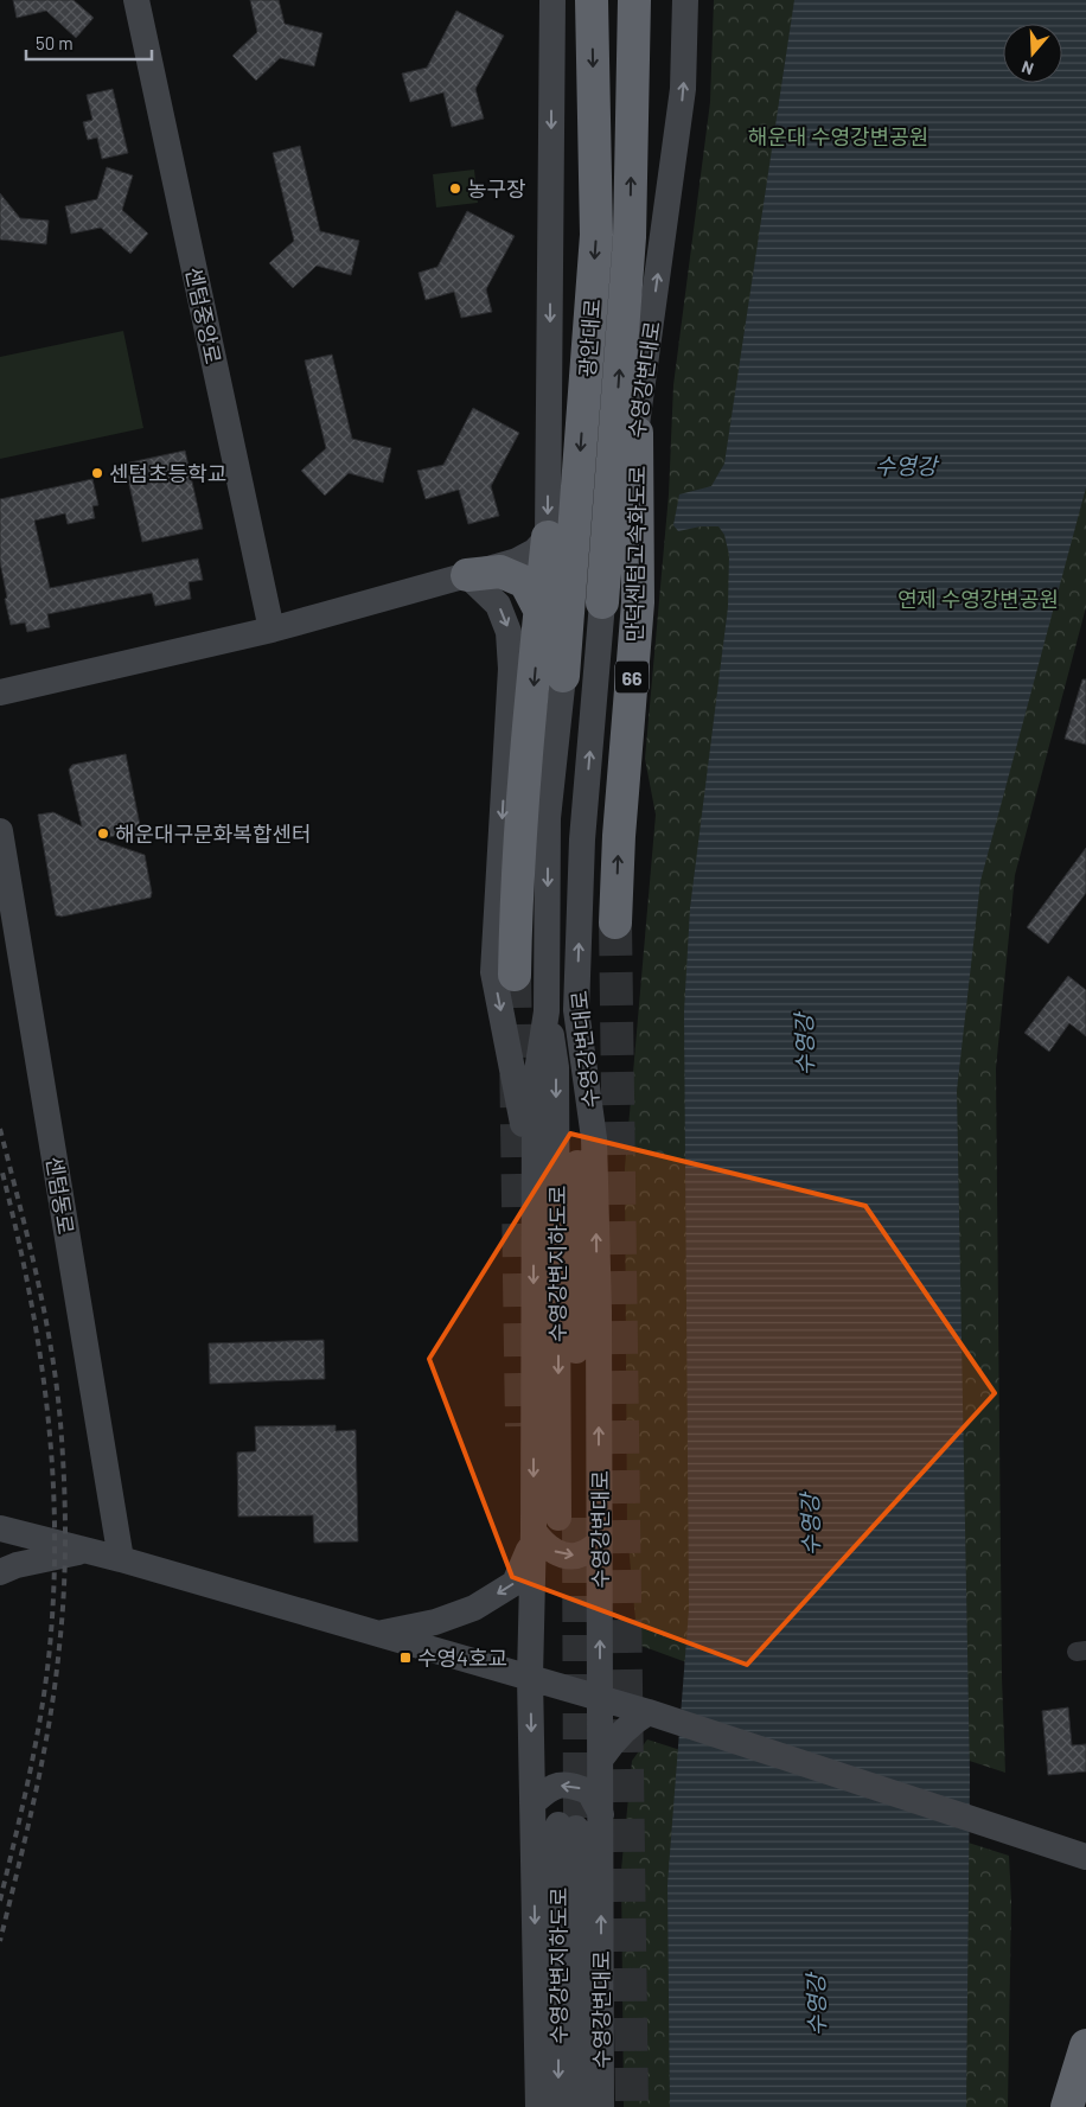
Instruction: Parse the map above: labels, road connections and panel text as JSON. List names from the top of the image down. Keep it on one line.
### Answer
{"streets":{"highway":["광안대로","만덕센텀고속화도로","66"],"main road":["센텀중앙로","수영강변대로","센텀동로","수영강변지하도로"]},"crossings":[["광안대로","수영강변대로"],["수영강변대로","만덕센텀고속화도로"],["수영강변대로","수영강변지하도로"]],"water":["수영강"],"parks":["해운대 수영강변공원","연제 수영강변공원"],"places":{"other":["농구장","센텀초등학교","해운대구문화복합센터"],"transit":["수영4호교"]},"scale_bar":"50 m","north":"bottom"}
